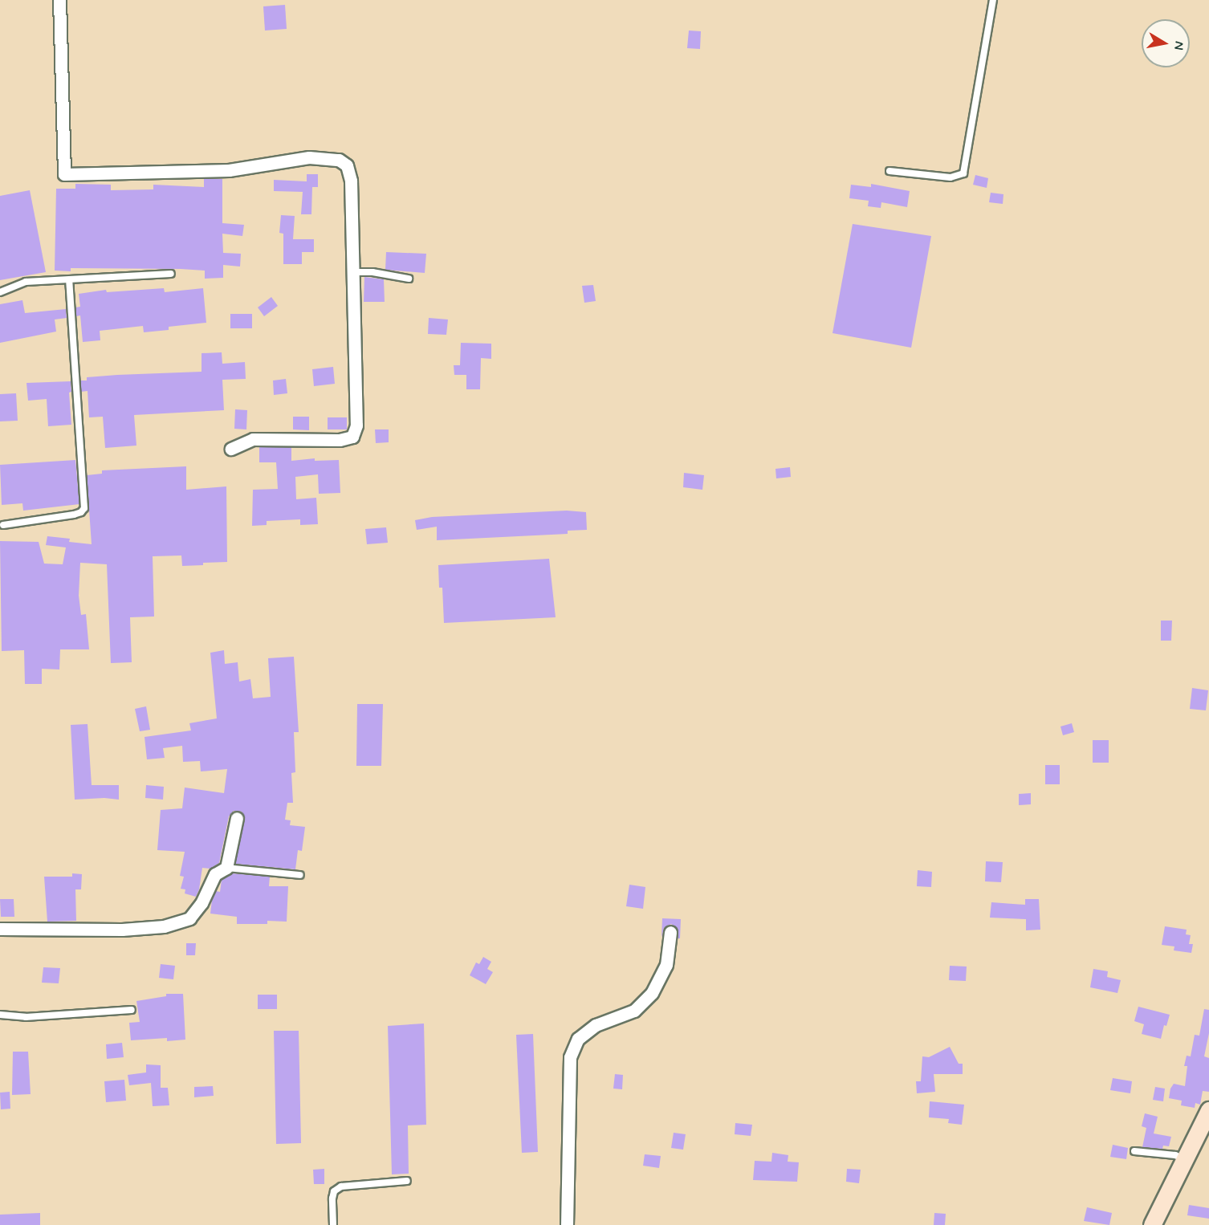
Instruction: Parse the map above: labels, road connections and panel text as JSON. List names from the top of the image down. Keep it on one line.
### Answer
{"north":"right"}
